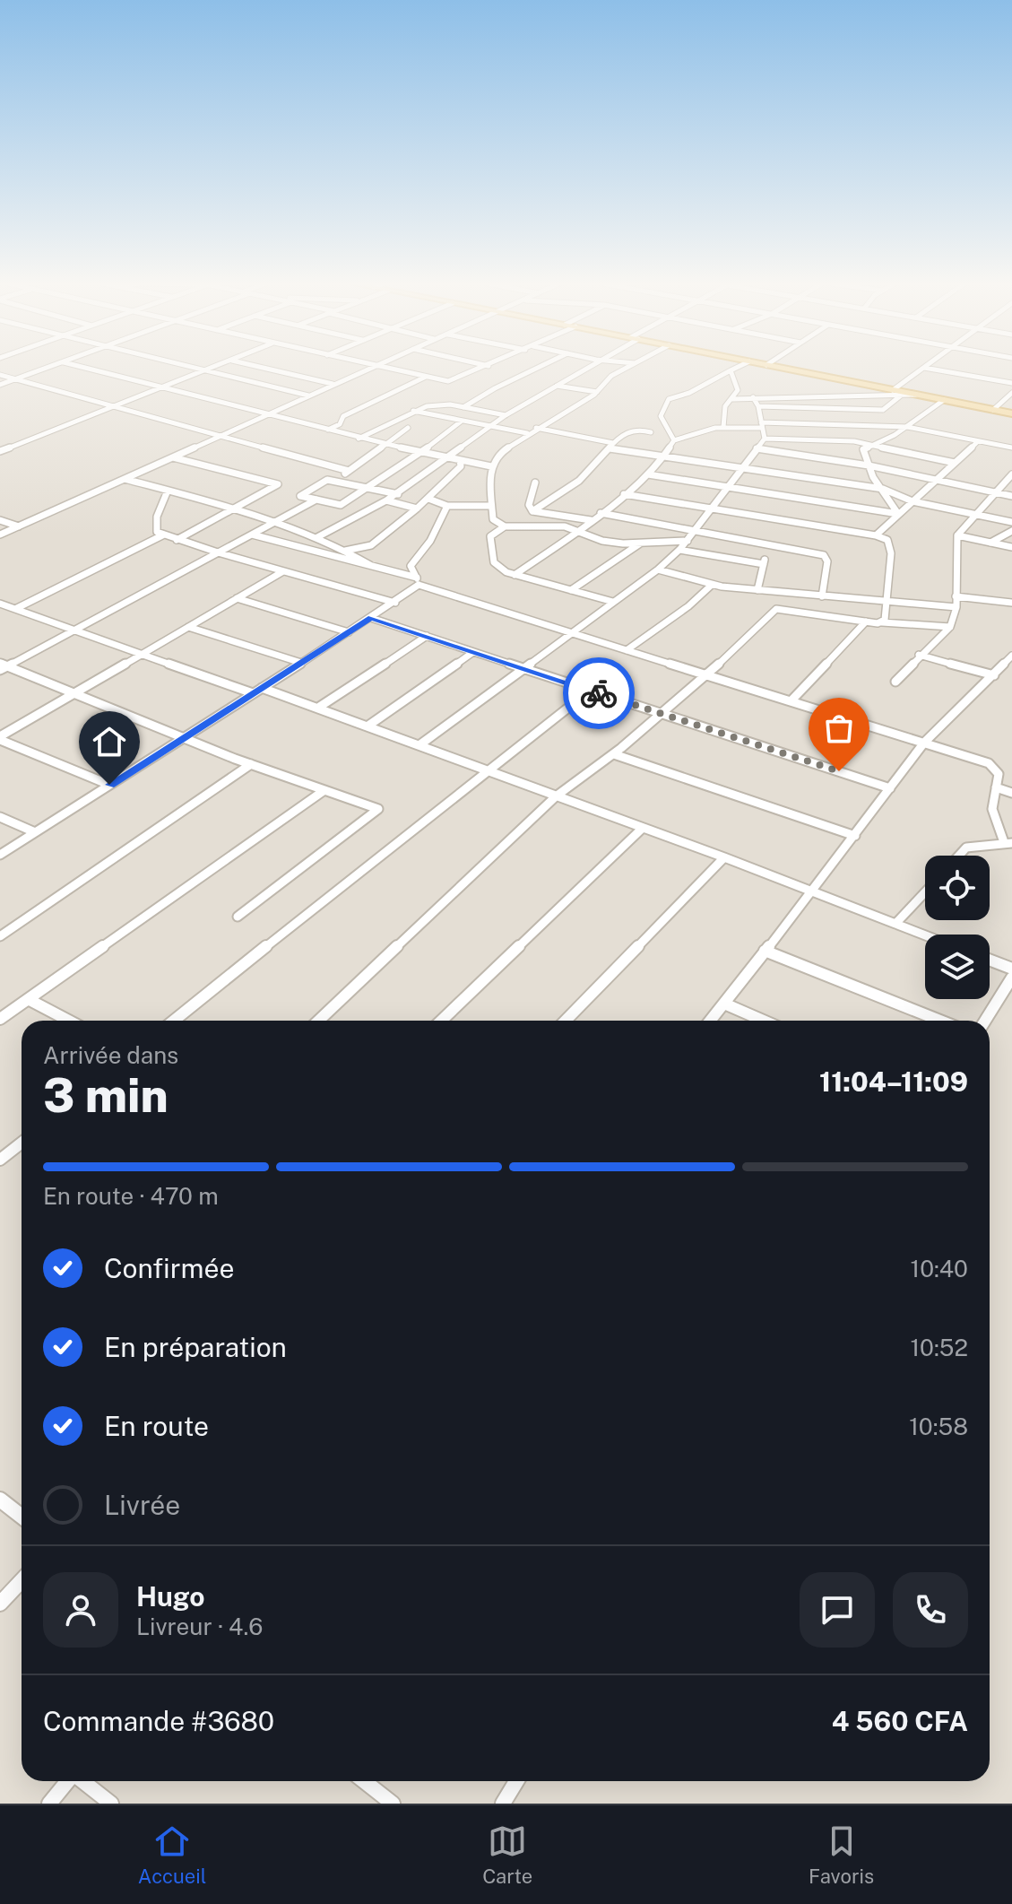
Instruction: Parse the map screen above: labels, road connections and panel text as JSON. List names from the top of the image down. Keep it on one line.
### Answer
{"page":{"heading":["3 min","Arrivée dans","11:04–11:09"],"panel":["Hugo","Livreur · 4.6","Commande #3680","4 560 CFA"],"bar":"En route · 470 m","list":[["Confirmée","10:40"],["En préparation","10:52"],["En route","10:58"],"Livrée"],"tabs":["Accueil","Carte","Favoris"]}}
